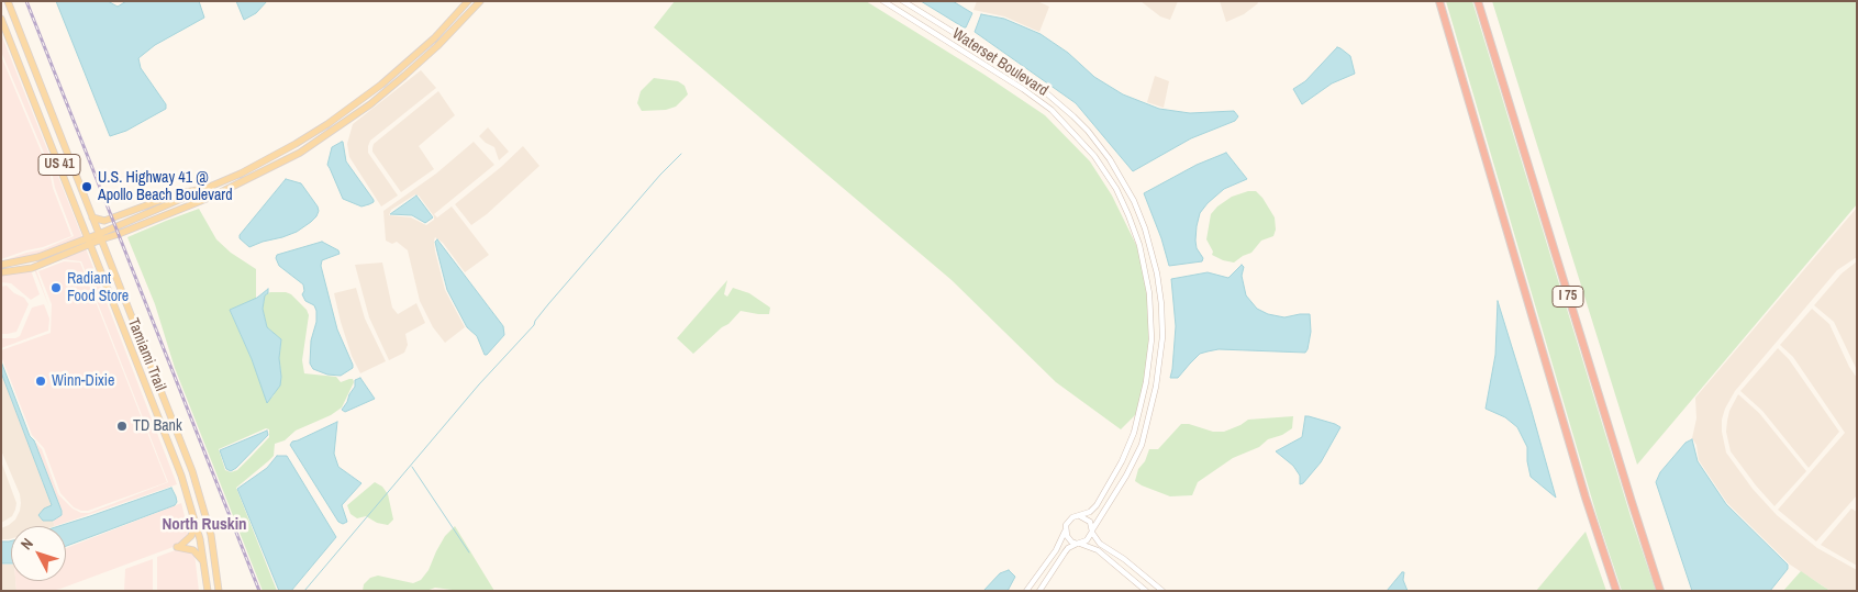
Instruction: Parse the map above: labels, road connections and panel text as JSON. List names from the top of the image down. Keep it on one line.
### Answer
{"streets":{"highway":["I 75"],"main road":["US 41","Tamiami Trail"],"street":["Waterset Boulevard"]},"districts":["North Ruskin"],"places":["U.S. Highway 41 @ Apollo Beach Boulevard","Radiant Food Store","Winn-Dixie","TD Bank"],"north":"top left"}
